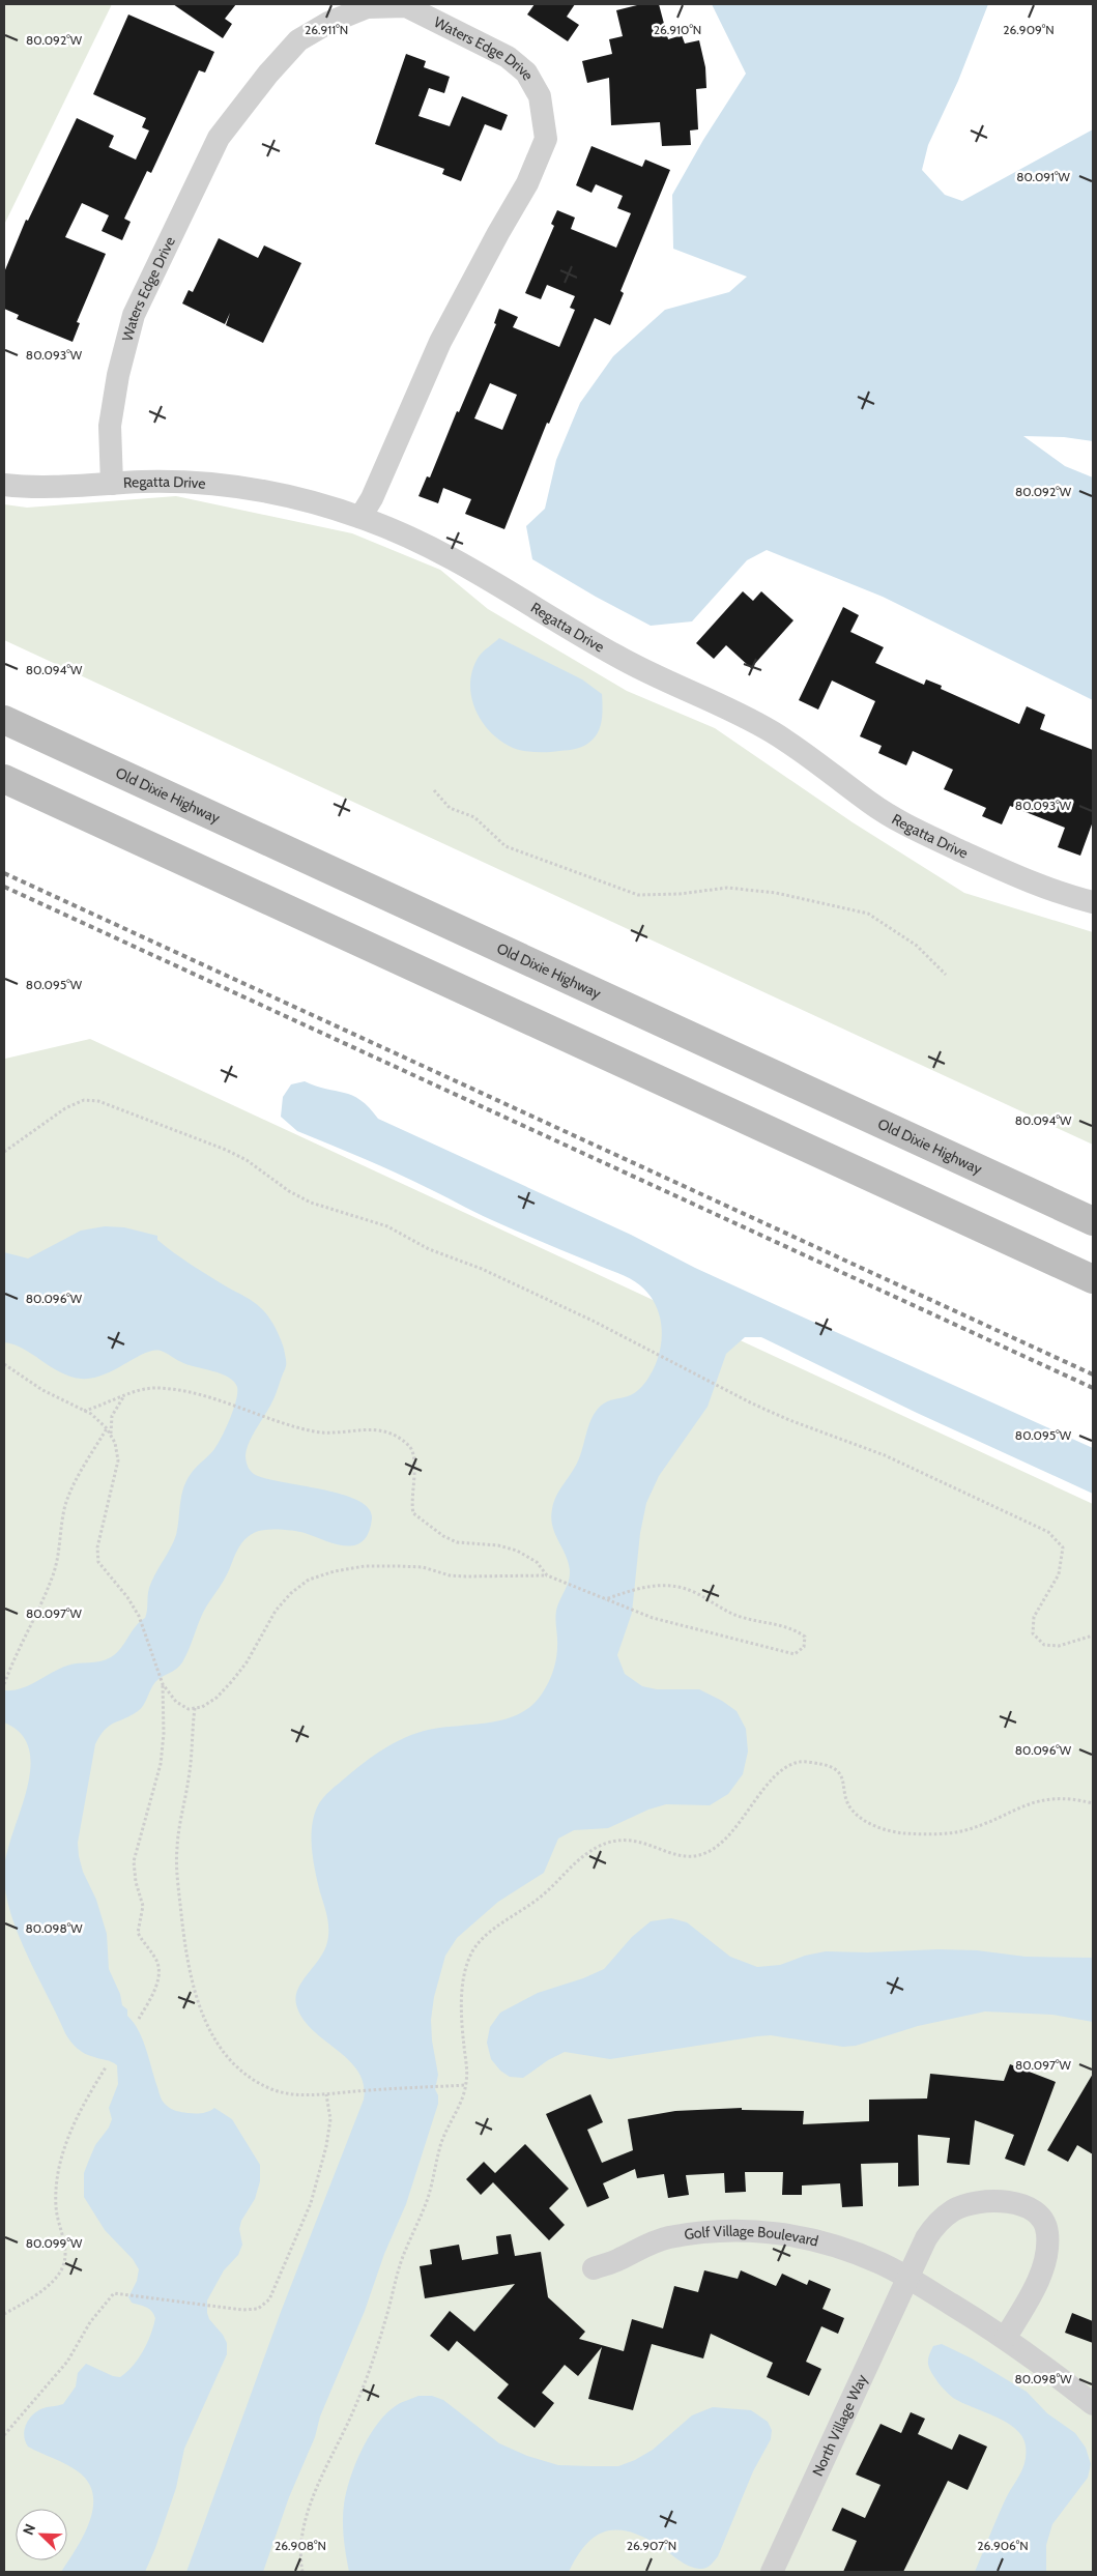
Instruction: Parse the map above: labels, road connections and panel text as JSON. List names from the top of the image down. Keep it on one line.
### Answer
{"streets":{"main road":["Old Dixie Highway"],"street":["Waters Edge Drive","Regatta Drive","Golf Village Boulevard","North Village Way"]},"crossings":[["Waters Edge Drive","Regatta Drive"],["Golf Village Boulevard","North Village Way"]],"north":"top left","coordinates":["26.911°N","26.909°N","26.910°N","80.092°W","80.091°W","80.093°W","80.094°W","80.095°W","80.096°W","80.097°W","80.098°W","80.099°W","26.908°N","26.907°N","26.906°N"]}
